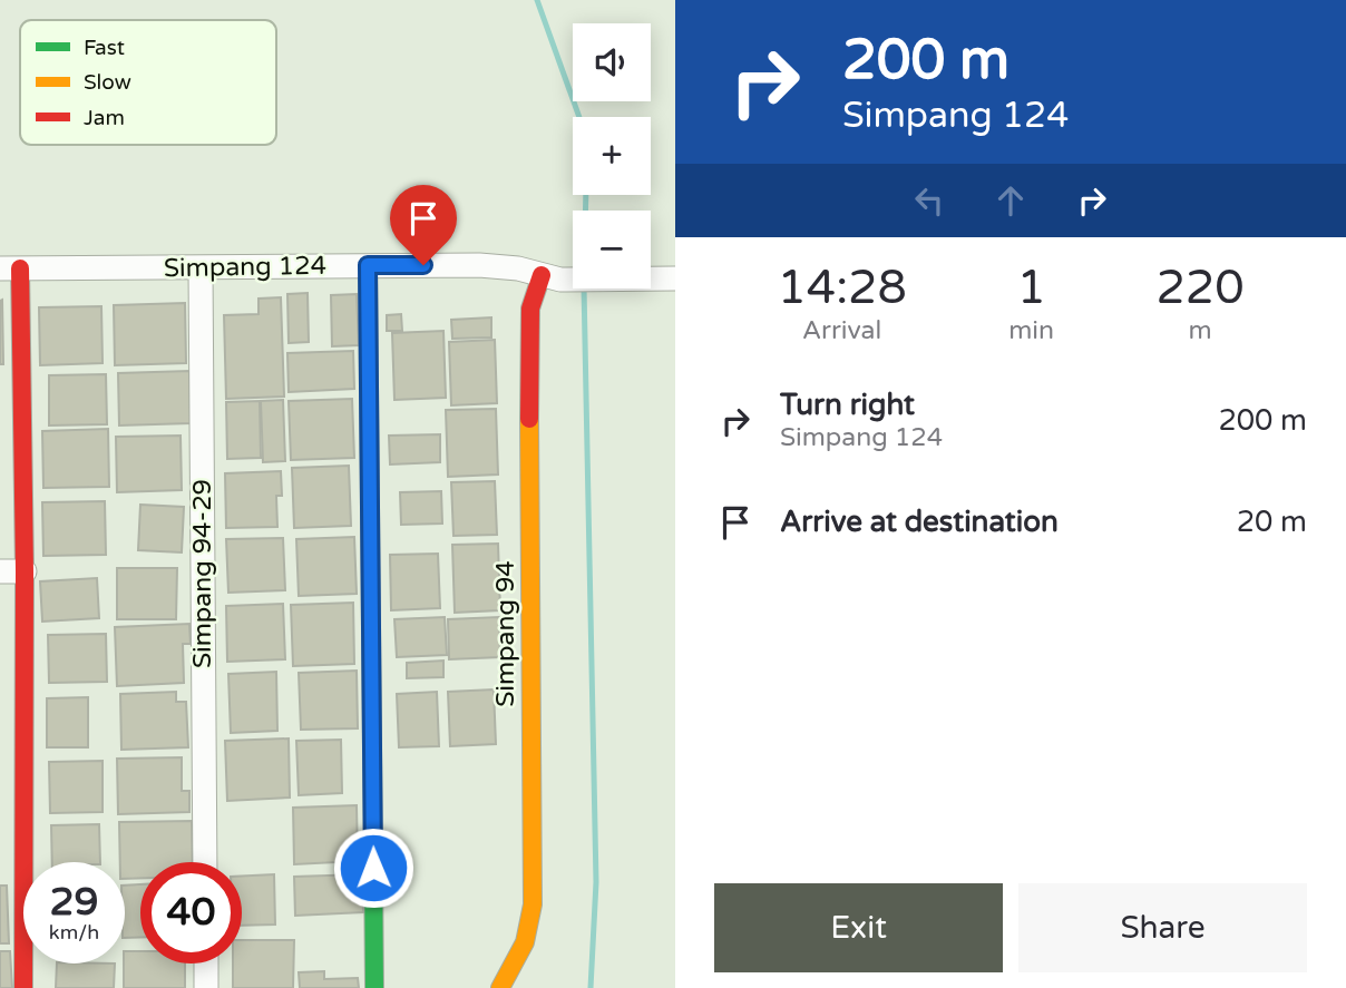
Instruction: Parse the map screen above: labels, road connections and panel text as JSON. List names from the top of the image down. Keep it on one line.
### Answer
{"streets":{"street":["Simpang 124","Simpang 94-29","Simpang 94"]},"crossings":[["Simpang 124","Simpang 94-29"],["Simpang 124","Simpang 94"]],"legend":["Fast","Slow","Jam"],"page":{"turn":["200 m","Simpang 124"],"map_buttons":["+","−"],"eta":["14:28","Arrival","1","min","220","m"],"list":[{"name":"Turn right","note":"Simpang 124","value":"200 m"},{"name":"Arrive at destination","value":"20 m"}],"speed":"29 km/h","limit":"40","buttons":["Exit","Share"]}}
